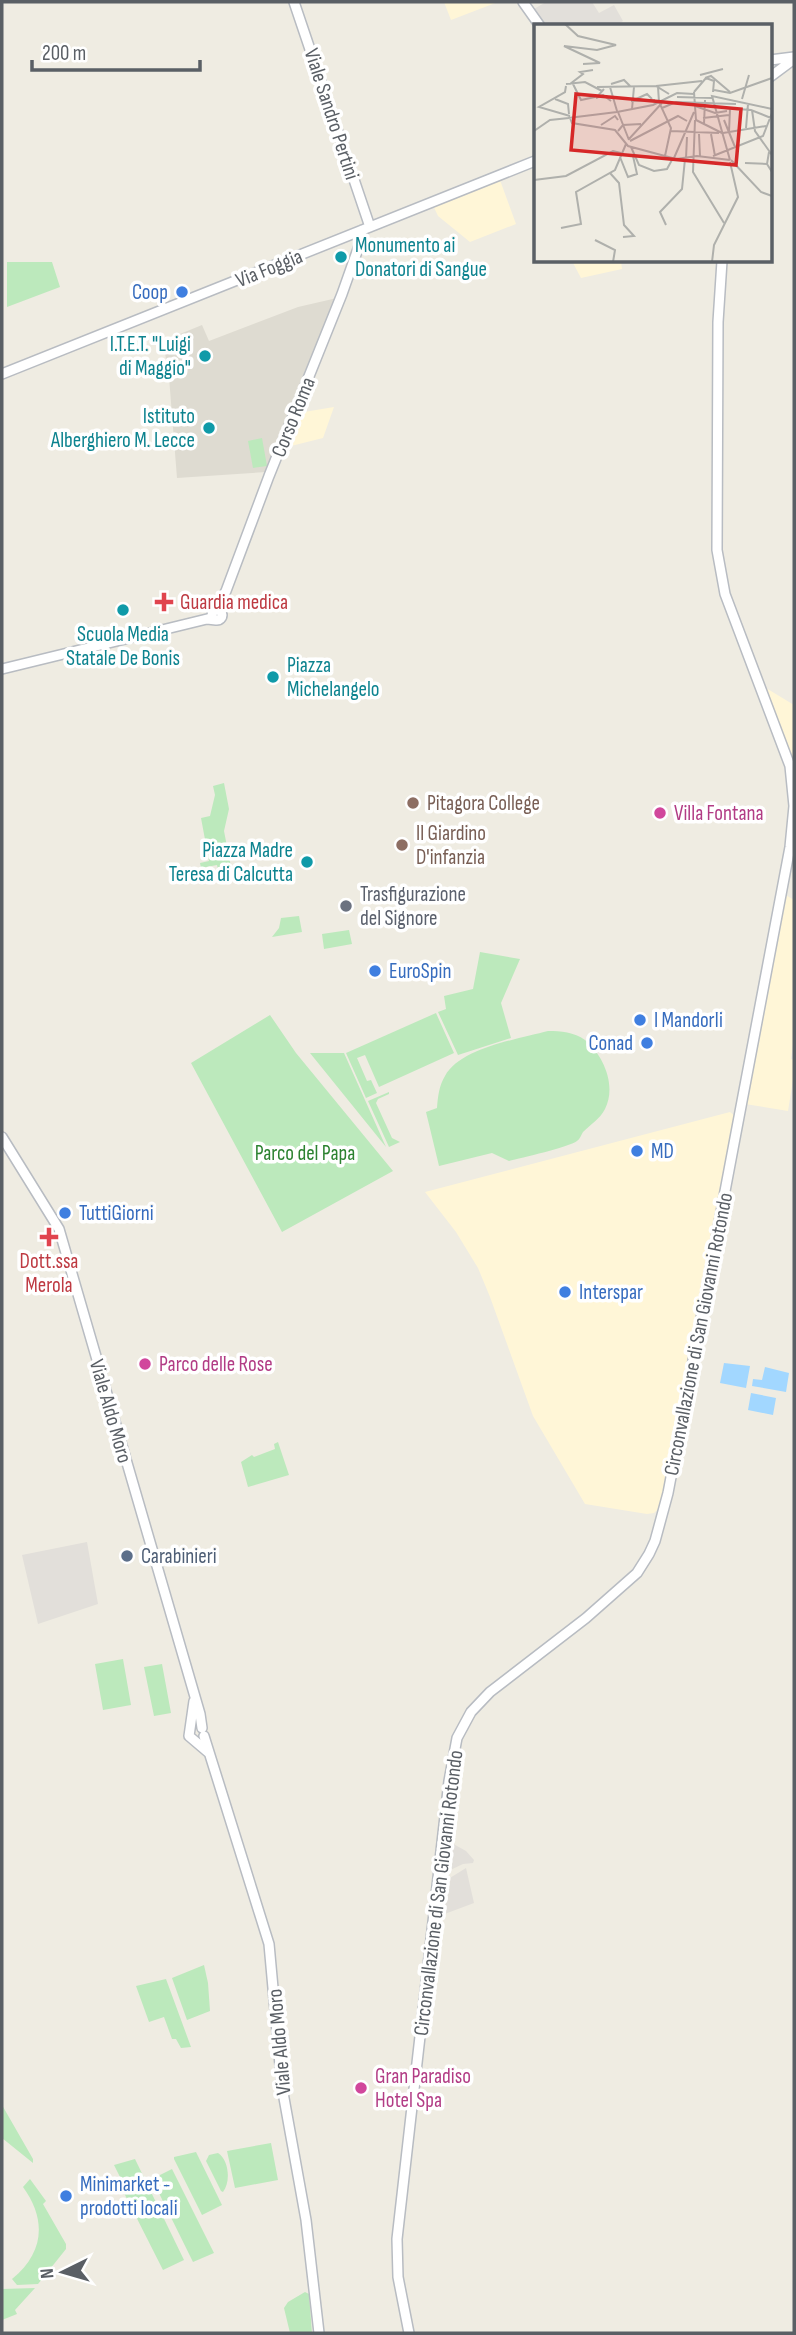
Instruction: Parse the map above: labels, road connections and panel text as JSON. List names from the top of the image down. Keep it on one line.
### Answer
{"streets":{"main road":["Viale Sandro Pertini","Via Foggia","Corso Roma","Circonvallazione di San Giovanni Rotondo","Viale Aldo Moro"]},"crossings":[["Viale Sandro Pertini","Via Foggia"],["Viale Sandro Pertini","Corso Roma"],["Via Foggia","Corso Roma"]],"parks":["Parco del Papa"],"places":{"other":["Monumento ai Donatori di Sangue","Coop","I.T.E.T. \"Luigi di Maggio\"","Istituto Alberghiero M. Lecce","Scuola Media Statale De Bonis","Piazza Michelangelo","Pitagora College","Villa Fontana","Il Giardino D'infanzia","Piazza Madre Teresa di Calcutta","Trasfigurazione del Signore","EuroSpin","I Mandorli","Conad","MD","TuttiGiorni","Interspar","Parco delle Rose","Carabinieri","Gran Paradiso Hotel Spa","Minimarket - prodotti locali"],"health":["Guardia medica","Dott.ssa Merola"]},"scale_bar":"200 m","north":"left"}
